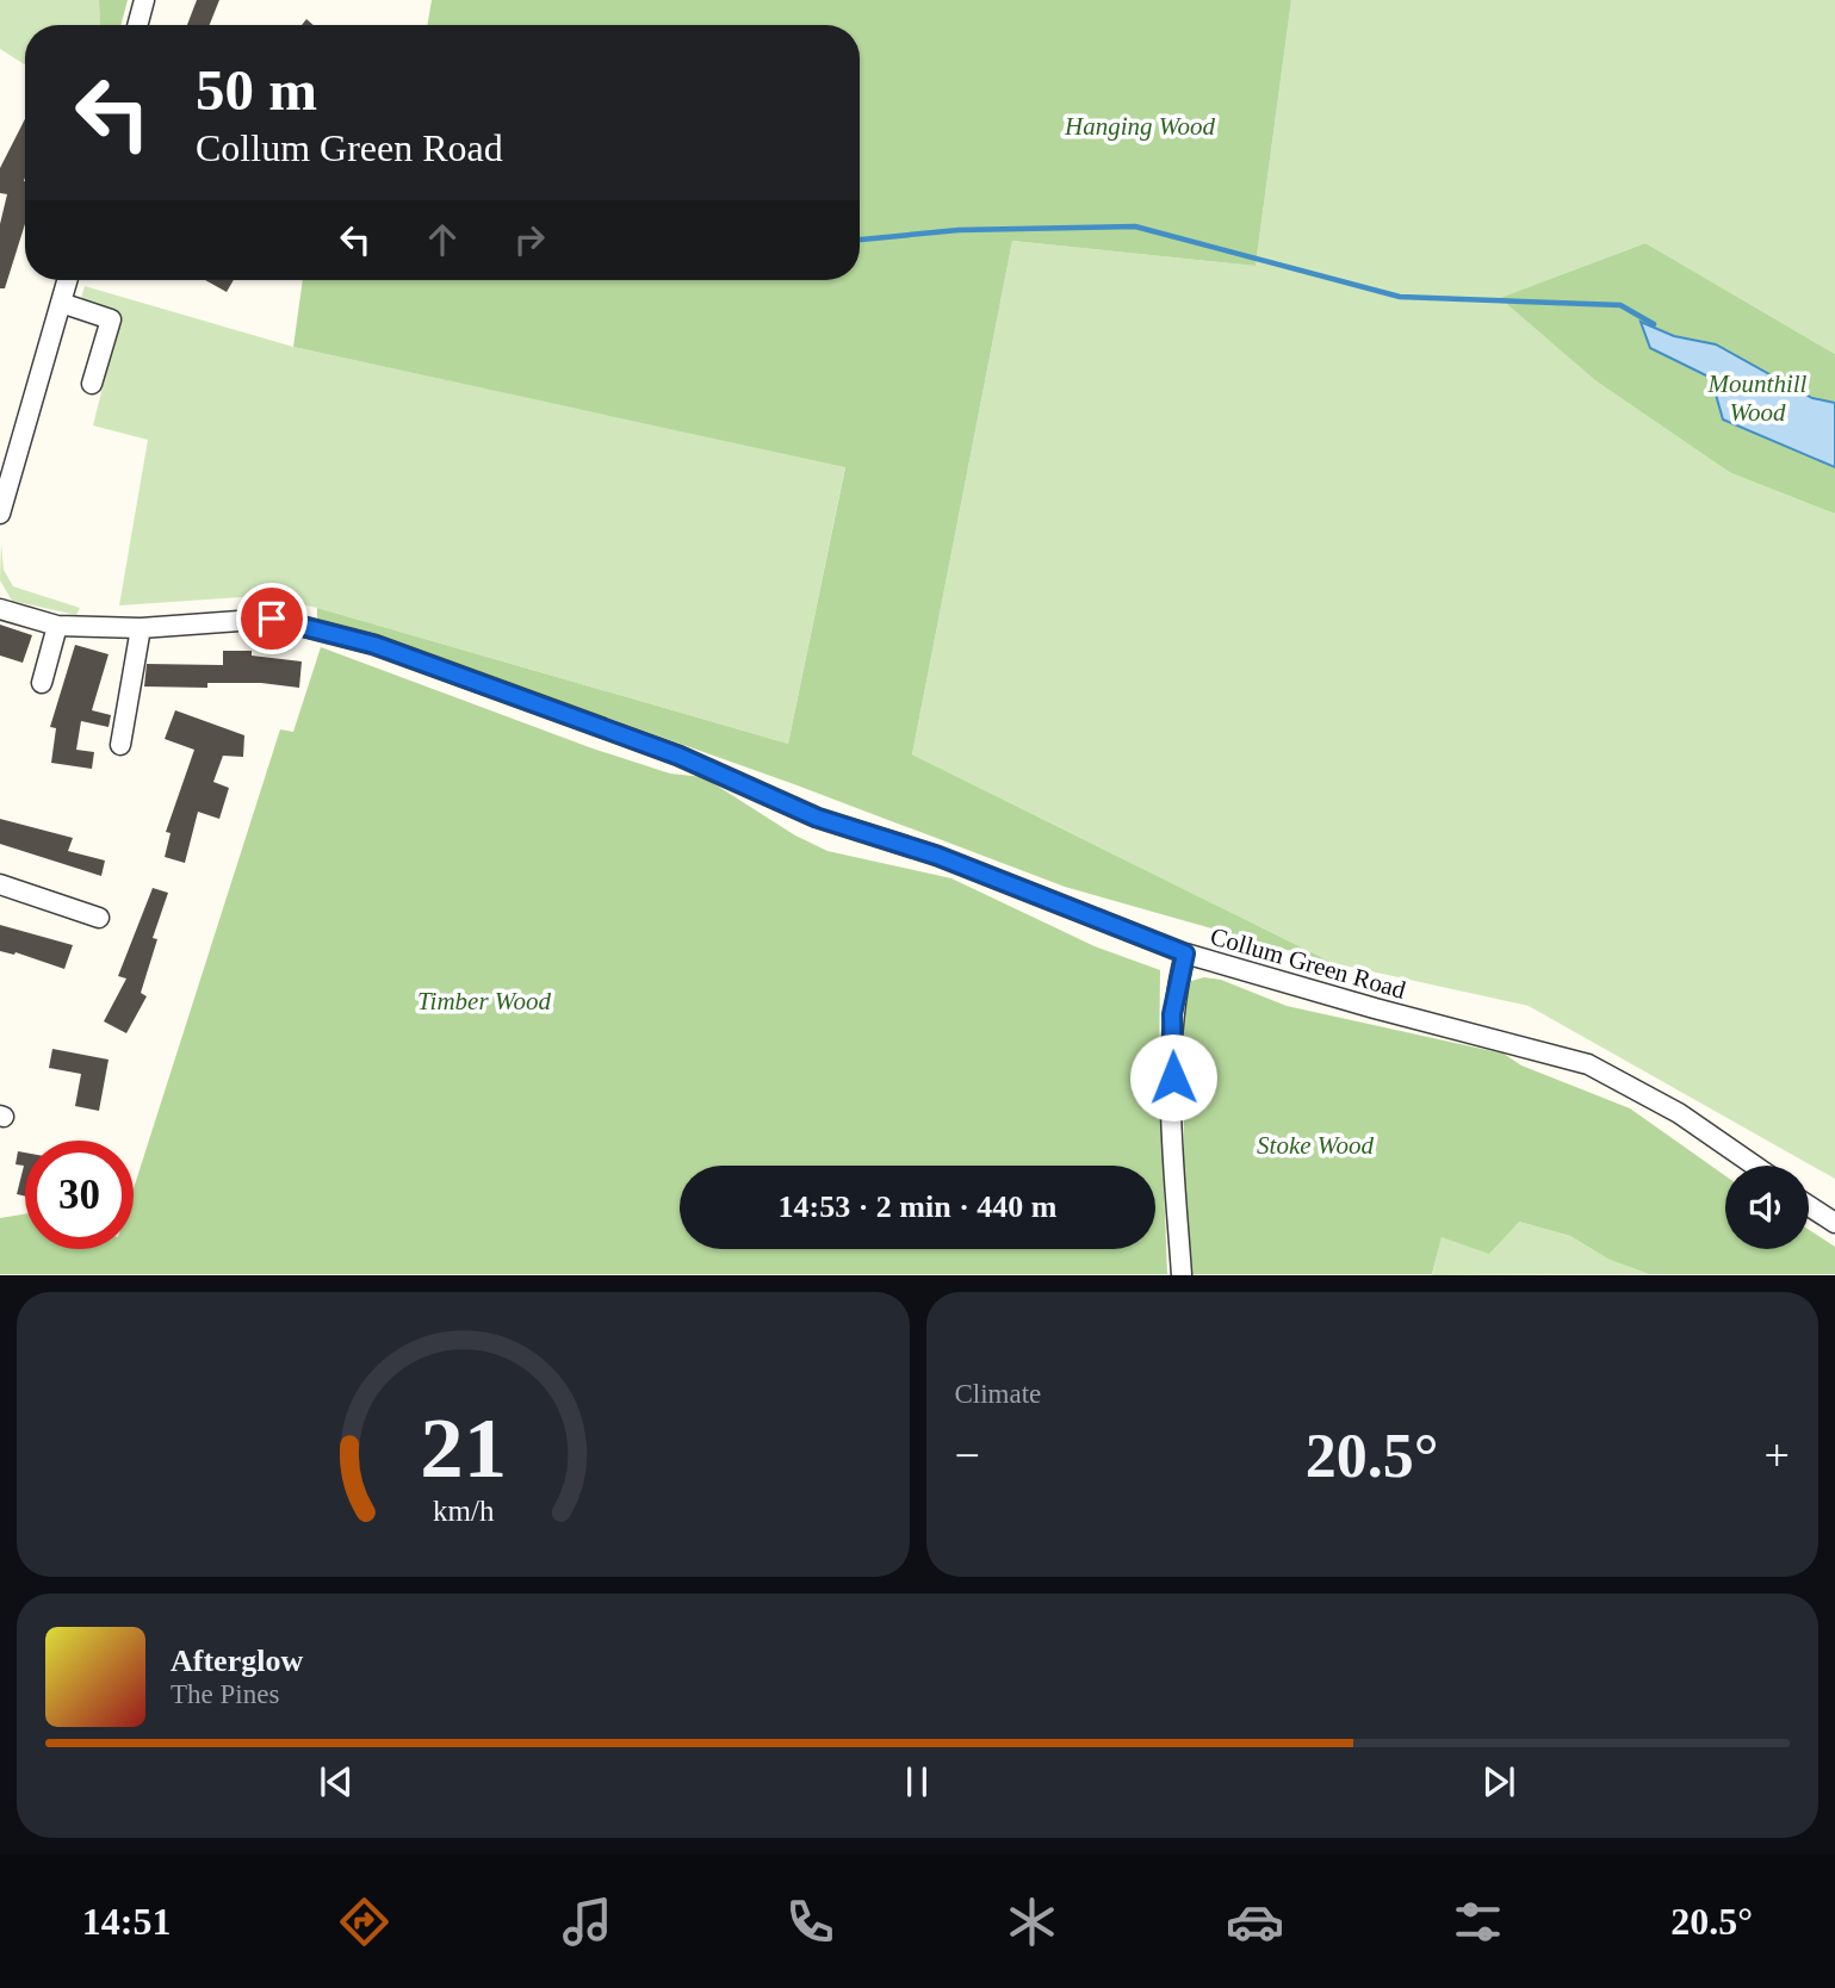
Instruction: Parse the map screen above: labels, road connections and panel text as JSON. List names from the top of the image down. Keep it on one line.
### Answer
{"streets":{"street":["Collum Green Road"]},"parks":["Hanging Wood","Mounthill Wood","Timber Wood","Stoke Wood"],"page":{"turn":["50 m","Collum Green Road"],"limit":"30","trip":"14:53 · 2 min · 440 m","tile":"Climate","heat":["−","20.5°","+"],"song":["Afterglow","The Pines"],"tabs":["14:51","20.5°"],"gauge":["21","km/h"]}}
